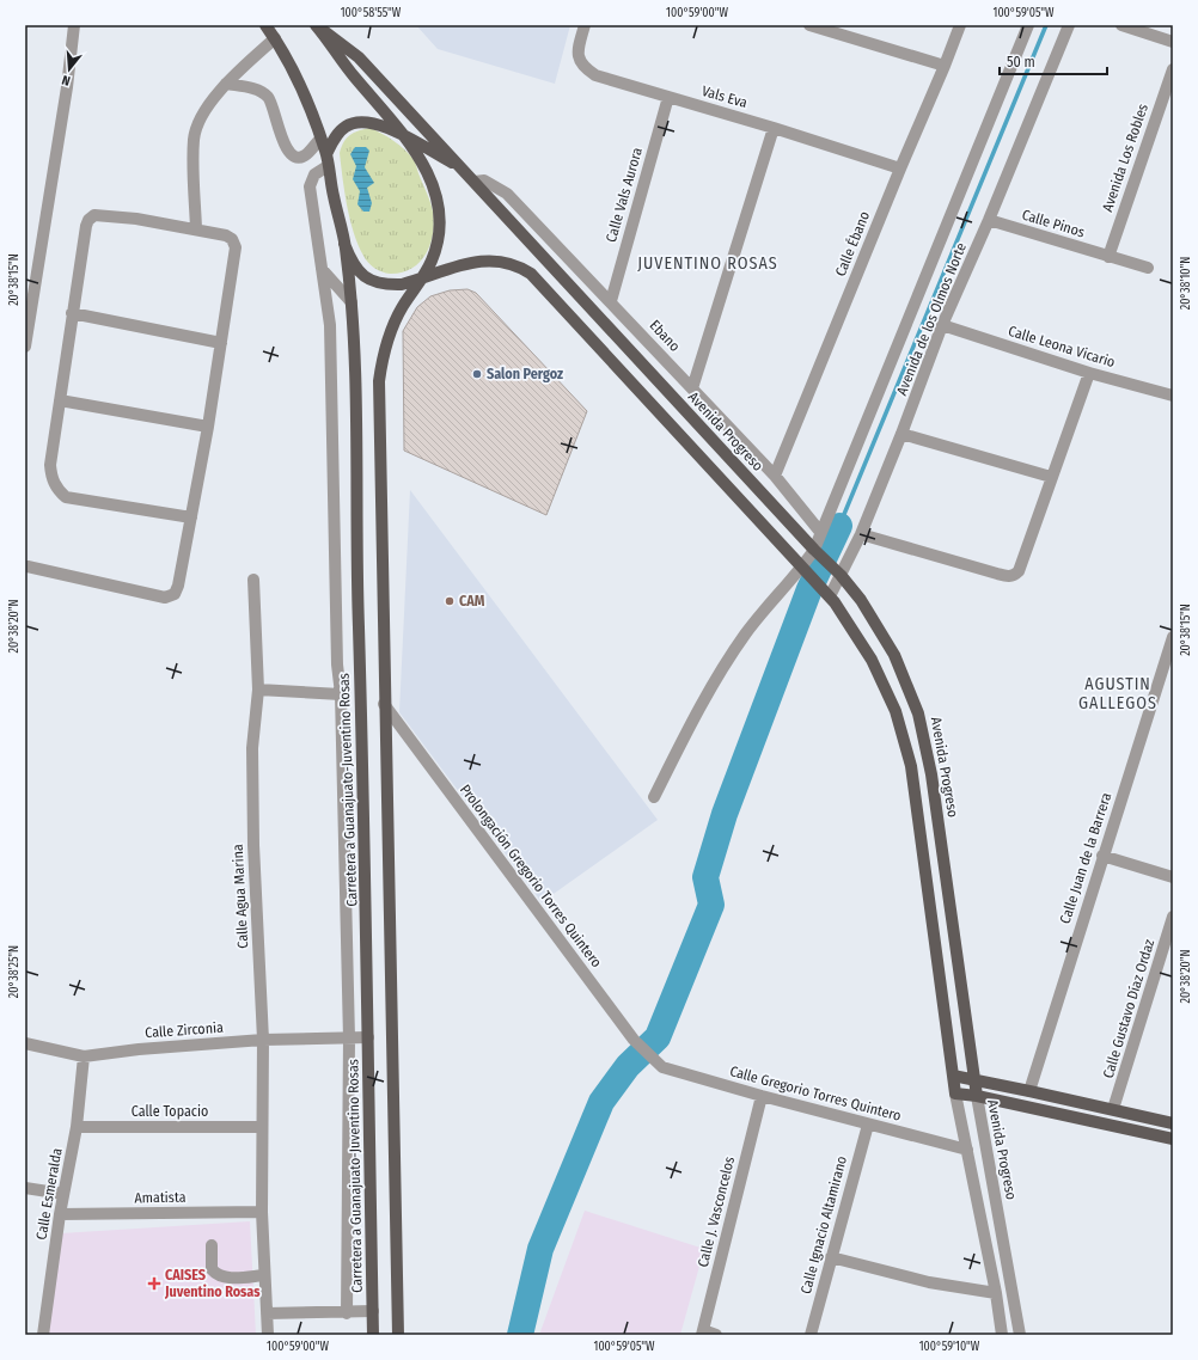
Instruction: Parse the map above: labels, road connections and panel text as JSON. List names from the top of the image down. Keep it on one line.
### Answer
{"streets":{"main road":["Avenida Progreso","Carretera a Guanajuato-Juventino Rosas"],"street":["Vals Eva","Avenida Los Robles","Calle Vals Aurora","Calle Pinos","Calle Ébano","Avenida de los Olmos Norte","Ebano","Calle Leona Vicario","Calle Juan de la Barrera","Prolongación Gregorio Torres Quintero","Calle Agua Marina","Calle Gustavo Díaz Ordaz","Calle Zirconia","Calle Gregorio Torres Quintero","Calle Topacio","Calle Esmeralda","Amatista","Calle J. Vasconcelos","Calle Ignacio Altamirano"]},"crossings":[["Vals Eva","Calle Vals Aurora"],["Vals Eva","Calle Ébano"],["Avenida Los Robles","Calle Pinos"],["Calle Vals Aurora","Ebano"],["Calle Pinos","Avenida de los Olmos Norte"],["Calle Ébano","Ebano"],["Avenida de los Olmos Norte","Ebano"],["Avenida de los Olmos Norte","Calle Leona Vicario"],["Avenida de los Olmos Norte","Avenida Progreso"],["Ebano","Avenida Progreso"],["Carretera a Guanajuato-Juventino Rosas","Calle Zirconia"],["Prolongación Gregorio Torres Quintero","Calle Gregorio Torres Quintero"],["Calle Agua Marina","Calle Zirconia"],["Calle Agua Marina","Calle Topacio"],["Calle Agua Marina","Amatista"],["Calle Zirconia","Calle Esmeralda"],["Calle Gregorio Torres Quintero","Calle J. Vasconcelos"],["Calle Gregorio Torres Quintero","Calle Ignacio Altamirano"],["Calle Topacio","Calle Esmeralda"],["Calle Esmeralda","Amatista"]],"districts":["JUVENTINO ROSAS","AGUSTIN GALLEGOS"],"places":{"other":["Salon Pergoz","CAM"],"health":["CAISES Juventino Rosas"]},"scale_bar":"50 m","north":"bottom","coordinates":["100°58'55\"W","100°59'00\"W","100°59'05\"W","20°38'15\"N","20°38'10\"N","20°38'20\"N","20°38'25\"N","100°59'10\"W"]}
